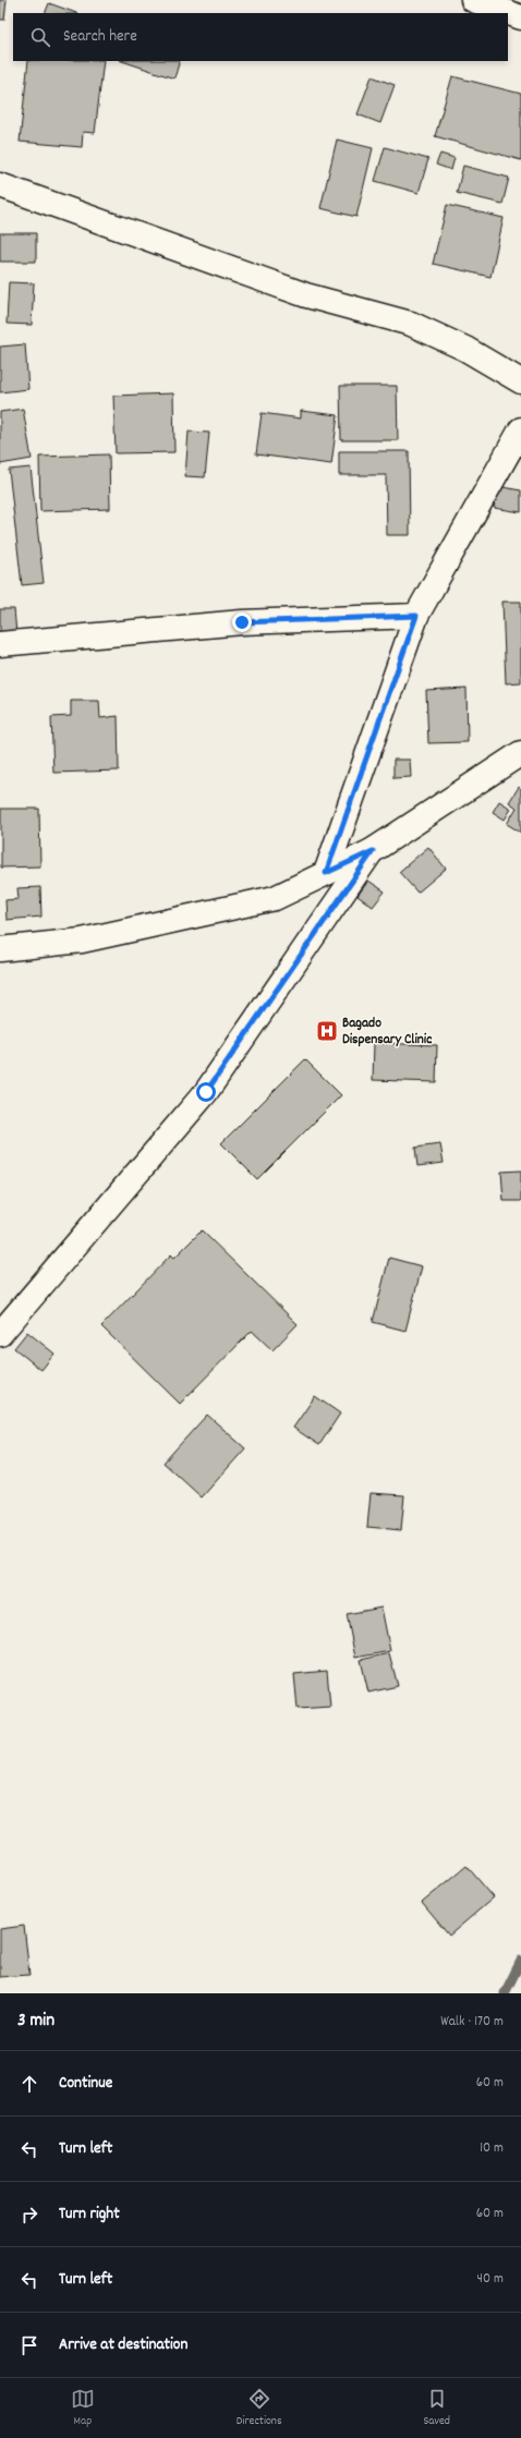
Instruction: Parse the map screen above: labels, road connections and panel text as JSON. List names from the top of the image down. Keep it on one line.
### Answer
{"places":{"hospital":["Bagado Dispensary Clinic"]},"page":{"search":"Search here","heading":["3 min","Walk · 170 m"],"list":[["Continue","60 m"],["Turn left","10 m"],["Turn right","60 m"],["Turn left","40 m"],"Arrive at destination"],"nav":["Map","Directions","Saved"]}}
